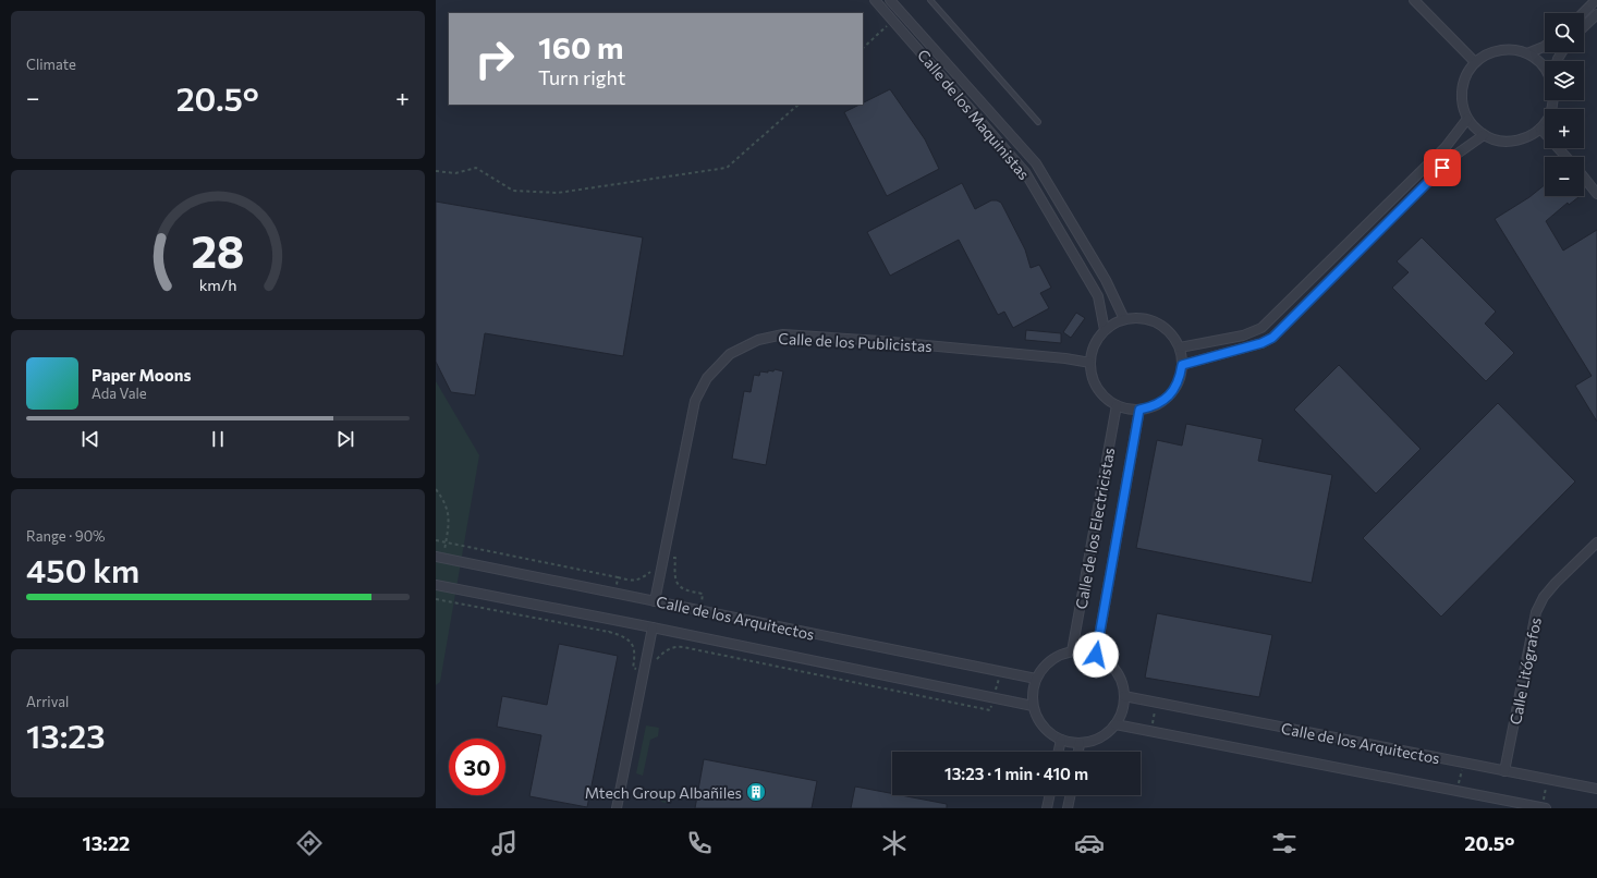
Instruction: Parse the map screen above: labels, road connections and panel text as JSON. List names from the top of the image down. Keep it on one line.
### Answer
{"streets":{"street":["Calle de los Maquinistas","Calle de los Publicistas","Calle de los Electricistas","Calle de los Arquitectos","Calle Litógrafos"]},"crossings":[["Calle de los Maquinistas","Calle de los Publicistas"],["Calle de los Maquinistas","Calle de los Electricistas"],["Calle de los Publicistas","Calle de los Electricistas"],["Calle de los Publicistas","Calle de los Arquitectos"],["Calle de los Electricistas","Calle de los Arquitectos"],["Calle de los Arquitectos","Calle Litógrafos"]],"places":{"building":["Mtech Group Albañiles"]},"page":{"tile":["Climate",["Range · 90%","450 km"],["Arrival","13:23"]],"map_buttons":["+","−"],"turn":["160 m","Turn right"],"heat":["−","20.5°","+"],"song":["Paper Moons","Ada Vale"],"limit":"30","trip":"13:23 · 1 min · 410 m","tabs":["13:22","20.5°"],"gauge":["28","km/h"]}}
